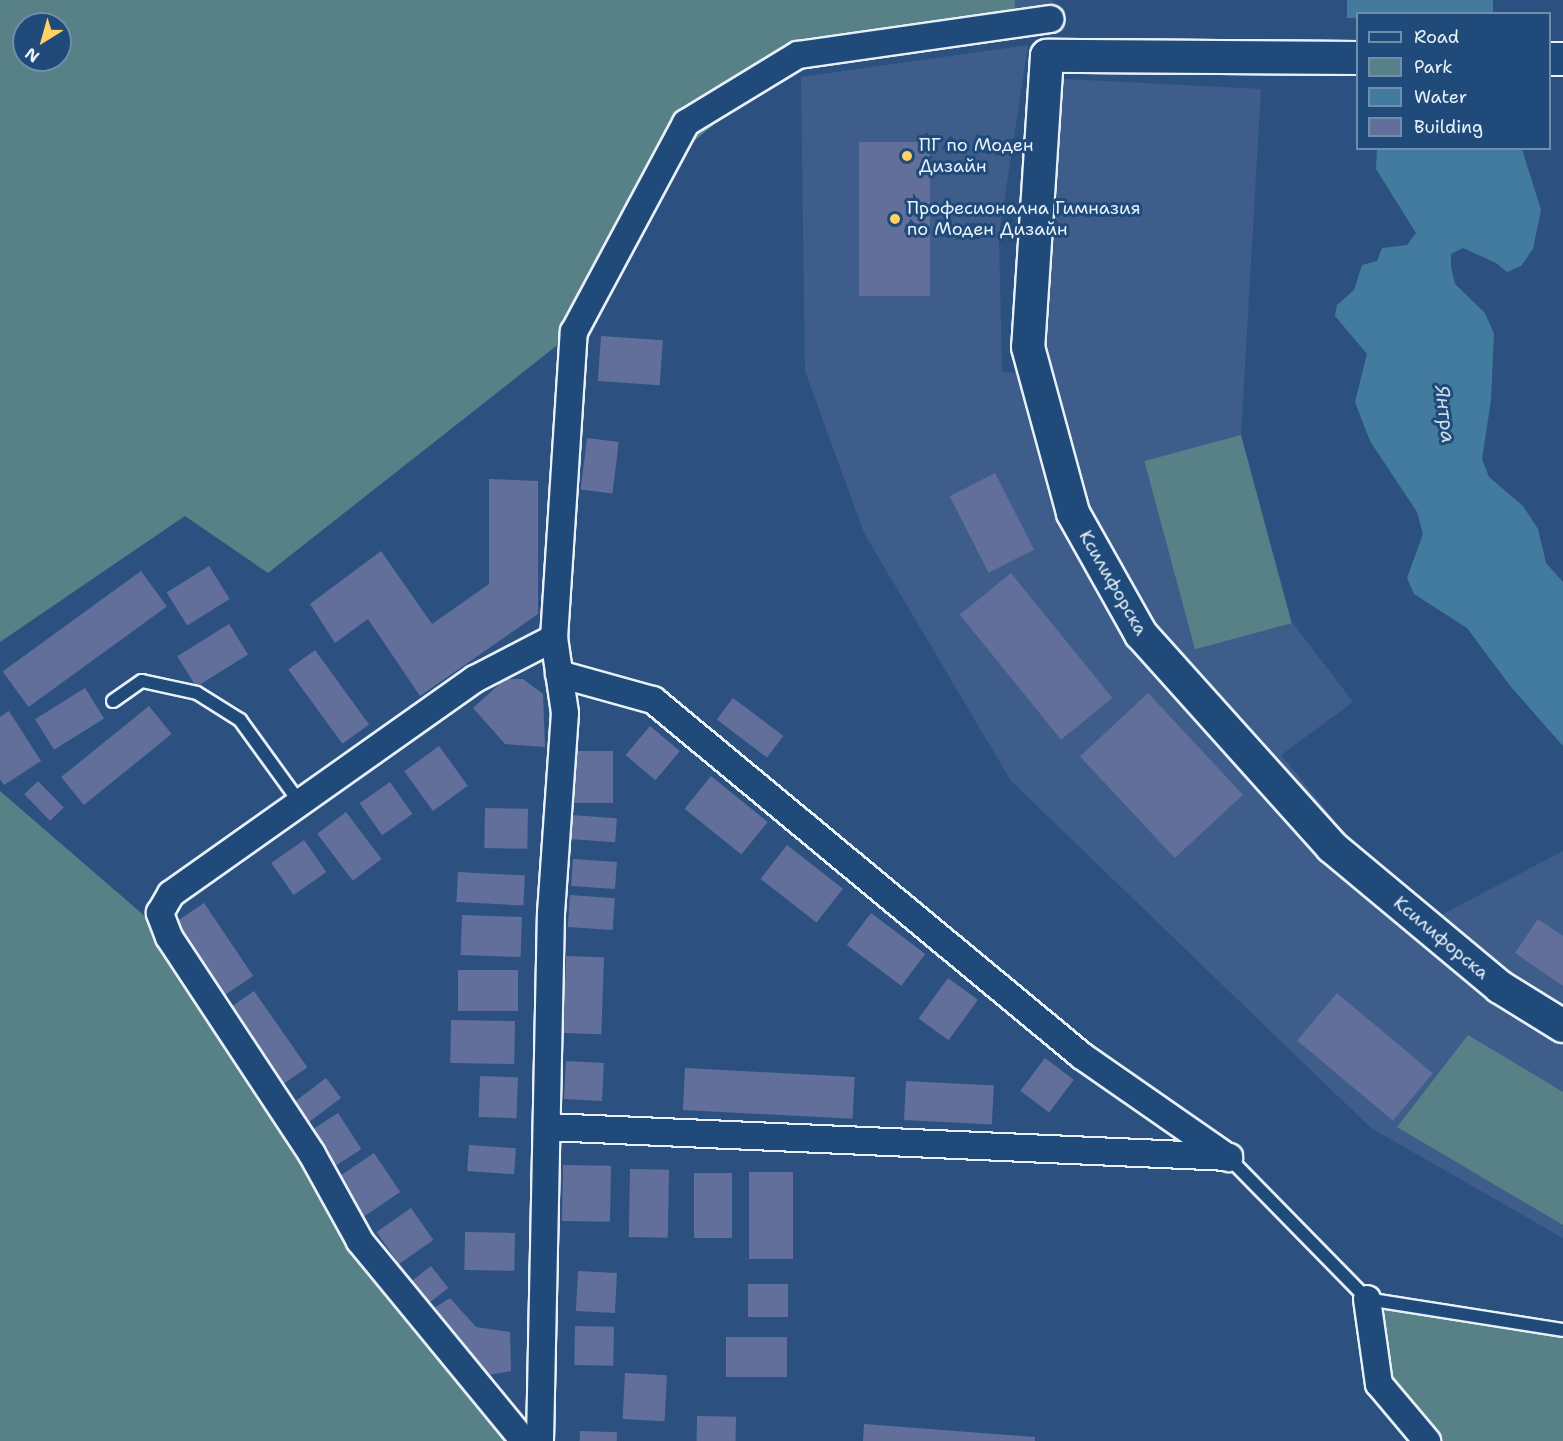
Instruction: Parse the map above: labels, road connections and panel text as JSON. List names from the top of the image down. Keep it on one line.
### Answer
{"streets":{"street":["Ксилифорска"]},"water":["Янтра"],"places":["ПГ по Моден Дизайн","Професионална Гимназия по Моден Дизайн"],"legend":["Road","Park","Water","Building"],"north":"bottom left"}
